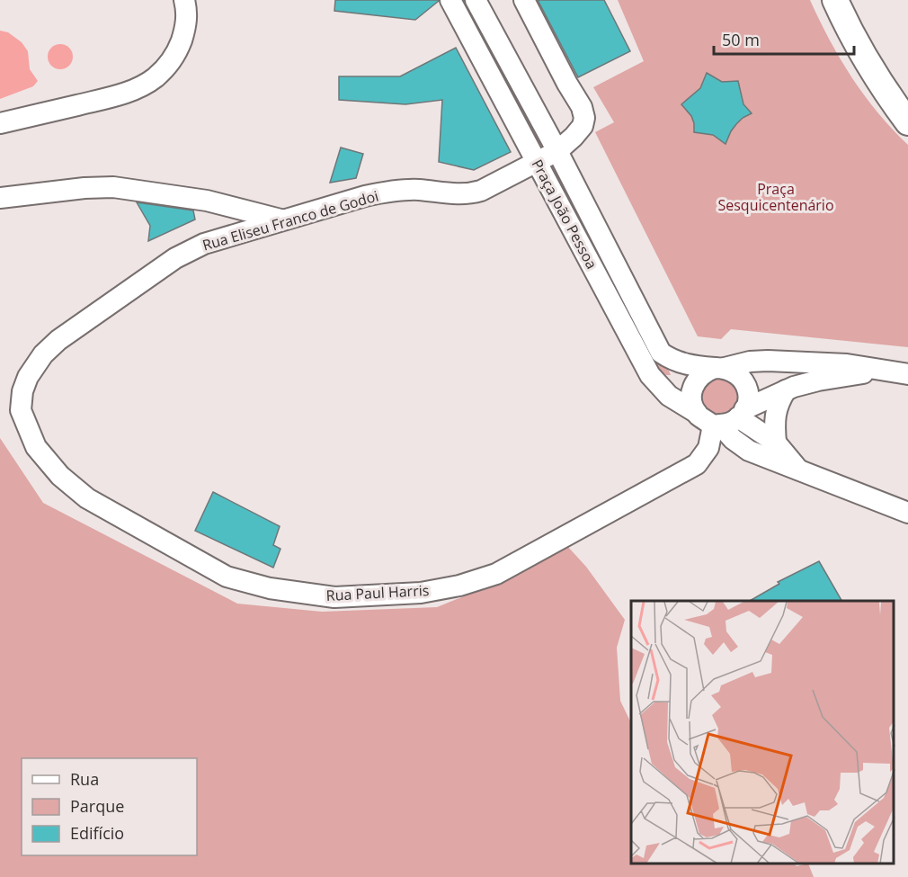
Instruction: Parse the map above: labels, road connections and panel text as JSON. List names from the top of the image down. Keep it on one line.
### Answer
{"streets":{"street":["Praça João Pessoa","Rua Eliseu Franco de Godoi","Rua Paul Harris"]},"crossings":[["Praça João Pessoa","Rua Eliseu Franco de Godoi"],["Praça João Pessoa","Rua Paul Harris"],["Rua Eliseu Franco de Godoi","Rua Paul Harris"]],"parks":["Praça Sesquicentenário"],"legend":["Rua","Parque","Edifício"],"scale_bar":"50 m"}
